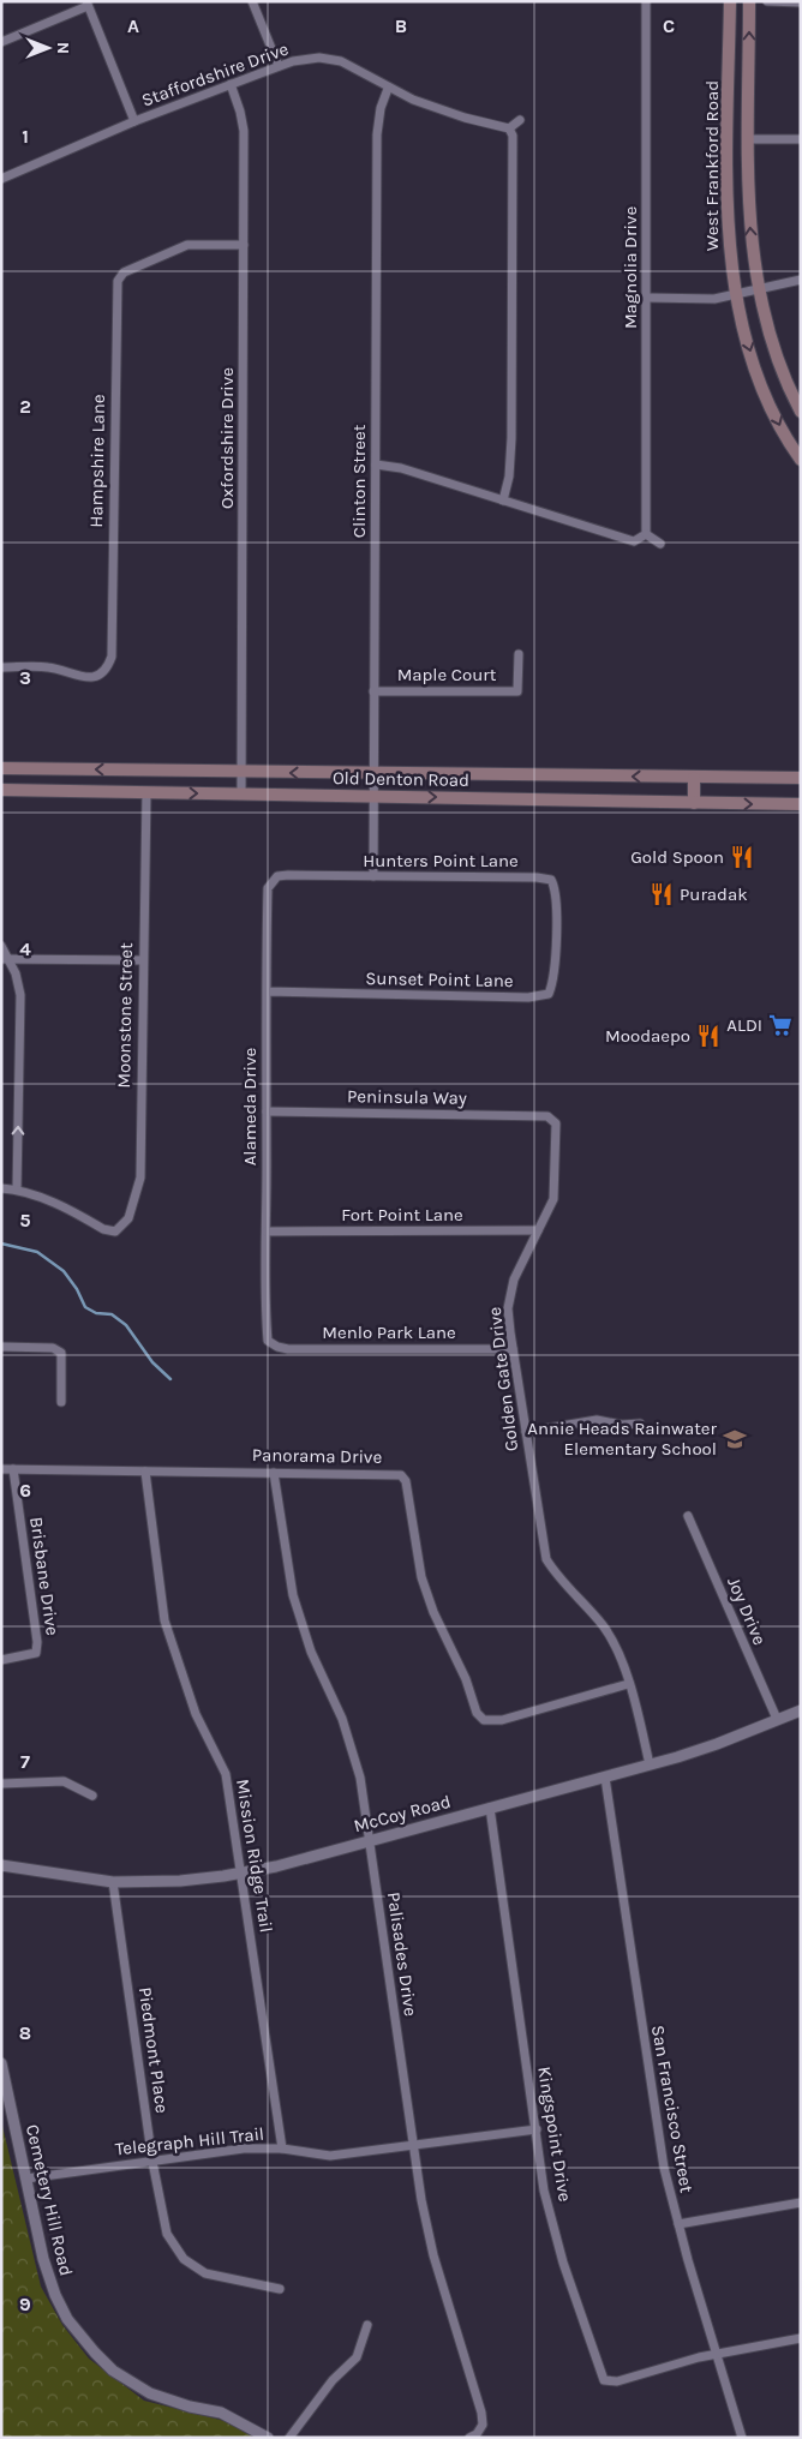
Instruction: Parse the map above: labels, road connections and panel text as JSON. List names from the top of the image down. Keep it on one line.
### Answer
{"streets":{"main road":["West Frankford Road","Old Denton Road"],"street":["Staffordshire Drive","Magnolia Drive","Oxfordshire Drive","Hampshire Lane","Clinton Street","Maple Court","Hunters Point Lane","Sunset Point Lane","Moonstone Street","Peninsula Way","Alameda Drive","Fort Point Lane","Menlo Park Lane","Golden Gate Drive","Panorama Drive","Brisbane Drive","Joy Drive","McCoy Road","Mission Ridge Trail","Palisades Drive","Piedmont Place","San Francisco Street","Kingspoint Drive","Telegraph Hill Trail","Cemetery Hill Road"]},"crossings":[["Staffordshire Drive","Oxfordshire Drive"],["Staffordshire Drive","Clinton Street"],["Oxfordshire Drive","Hampshire Lane"],["Oxfordshire Drive","Old Denton Road"],["Clinton Street","Maple Court"],["Clinton Street","Old Denton Road"],["Clinton Street","Hunters Point Lane"],["Old Denton Road","Moonstone Street"],["Hunters Point Lane","Sunset Point Lane"],["Hunters Point Lane","Alameda Drive"],["Sunset Point Lane","Alameda Drive"],["Peninsula Way","Alameda Drive"],["Peninsula Way","Golden Gate Drive"],["Alameda Drive","Fort Point Lane"],["Alameda Drive","Menlo Park Lane"],["Fort Point Lane","Golden Gate Drive"],["Menlo Park Lane","Golden Gate Drive"],["Golden Gate Drive","Panorama Drive"],["Golden Gate Drive","McCoy Road"],["Panorama Drive","Brisbane Drive"],["Panorama Drive","Mission Ridge Trail"],["Panorama Drive","Palisades Drive"],["Joy Drive","McCoy Road"],["McCoy Road","Mission Ridge Trail"],["McCoy Road","Palisades Drive"],["McCoy Road","Piedmont Place"],["McCoy Road","San Francisco Street"],["McCoy Road","Kingspoint Drive"],["Mission Ridge Trail","Telegraph Hill Trail"],["Palisades Drive","Telegraph Hill Trail"],["Piedmont Place","Telegraph Hill Trail"],["San Francisco Street","Kingspoint Drive"],["Kingspoint Drive","Telegraph Hill Trail"],["Telegraph Hill Trail","Cemetery Hill Road"]],"places":{"restaurant":["Gold Spoon","Puradak","Moodaepo"],"supermarket":["ALDI"],"school or university":["Annie Heads Rainwater Elementary School"]},"north":"right","grid":{"columns":["A","B","C"],"rows":["1","2","3","4","5","6","7","8","9"]}}
